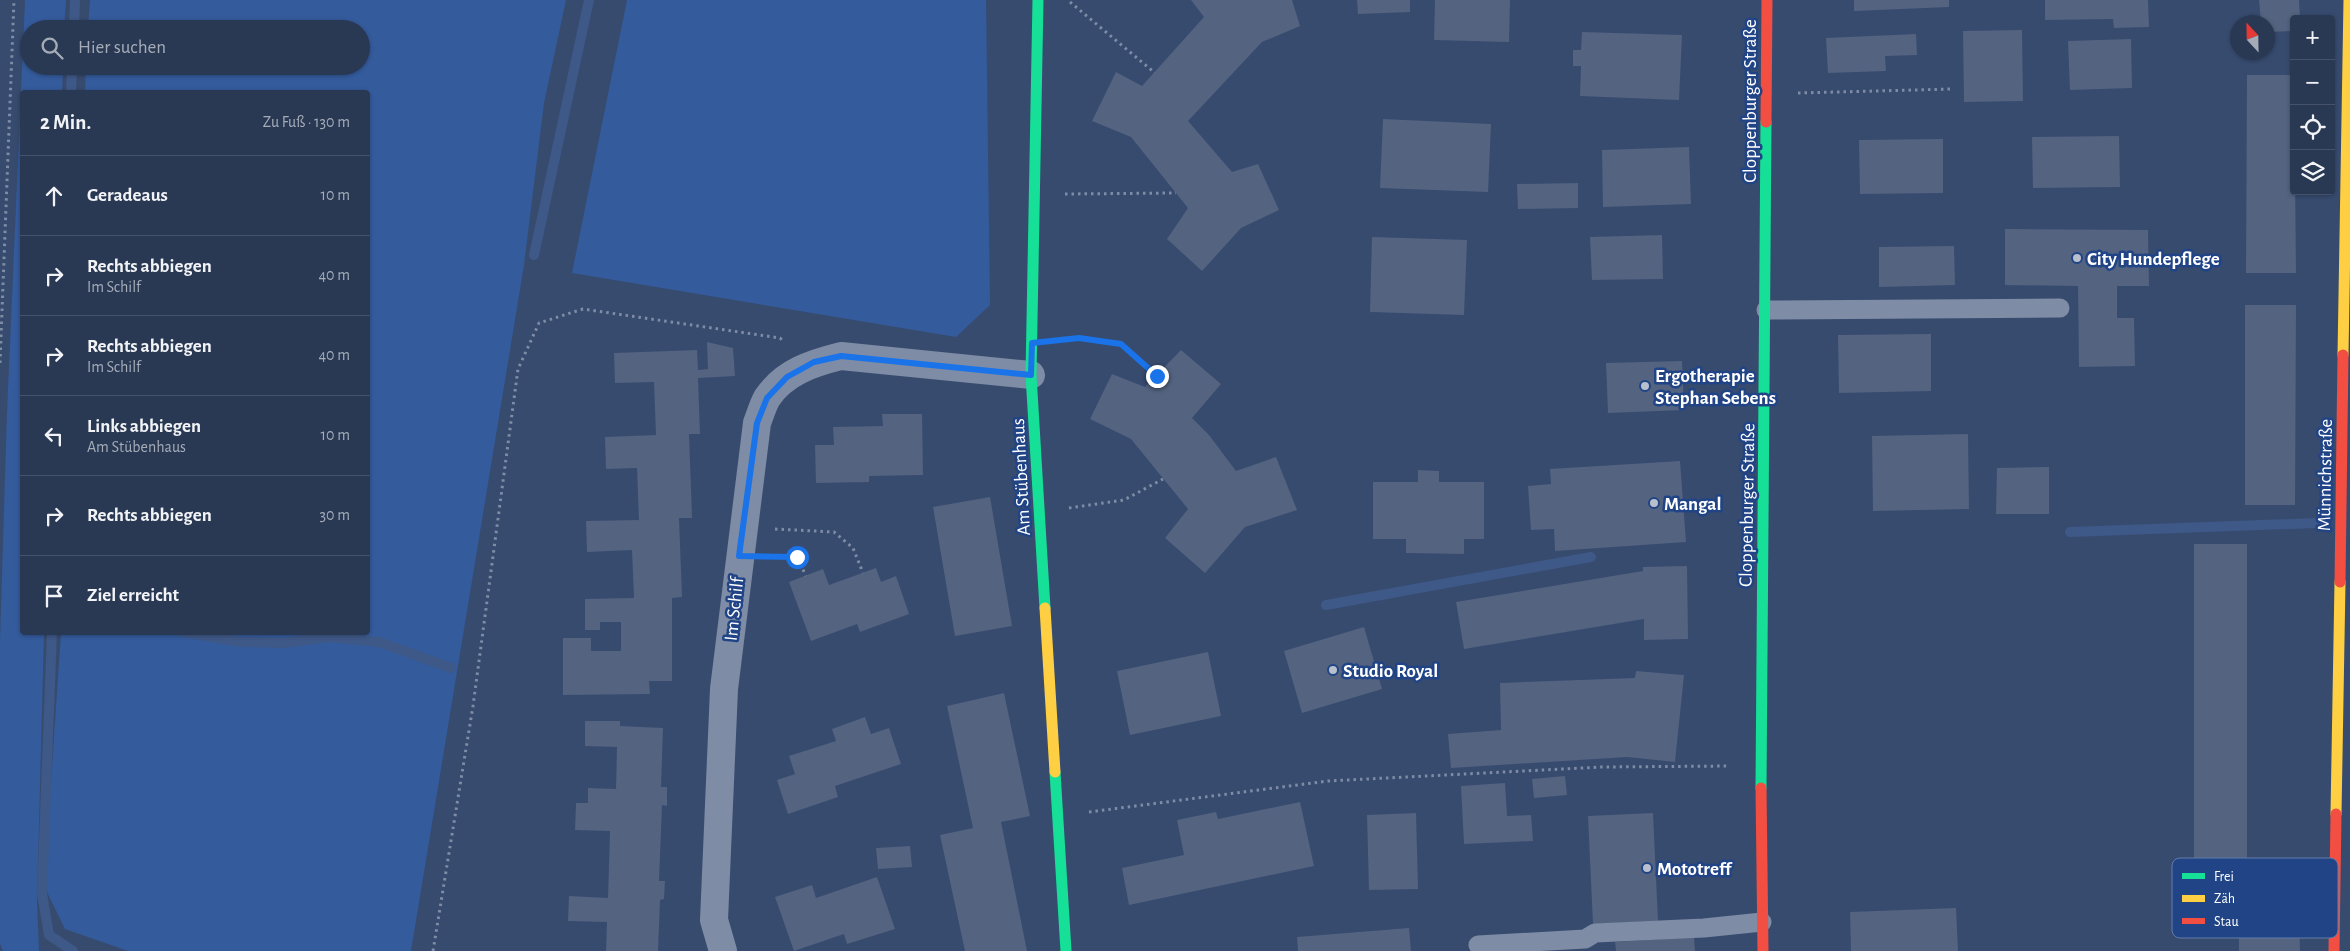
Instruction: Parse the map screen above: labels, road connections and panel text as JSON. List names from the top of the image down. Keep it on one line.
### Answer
{"streets":{"street":["Cloppenburger Straße","Münnichstraße","Am Stübenhaus","Im Schilf"]},"crossings":[["Am Stübenhaus","Im Schilf"]],"places":["City Hundepflege","Ergotherapie Stephan Sebens","Mangal","Studio Royal","Mototreff"],"legend":["Frei","Zäh","Stau"],"north":"top","page":{"map_buttons":["+","−"],"search":"Hier suchen","heading":["2 Min.","Zu Fuß · 130 m"],"list":[["Geradeaus","10 m"],["Rechts abbiegen","Im Schilf","40 m"],["Rechts abbiegen","Im Schilf","40 m"],["Links abbiegen","Am Stübenhaus","10 m"],["Rechts abbiegen","30 m"],"Ziel erreicht"]}}
